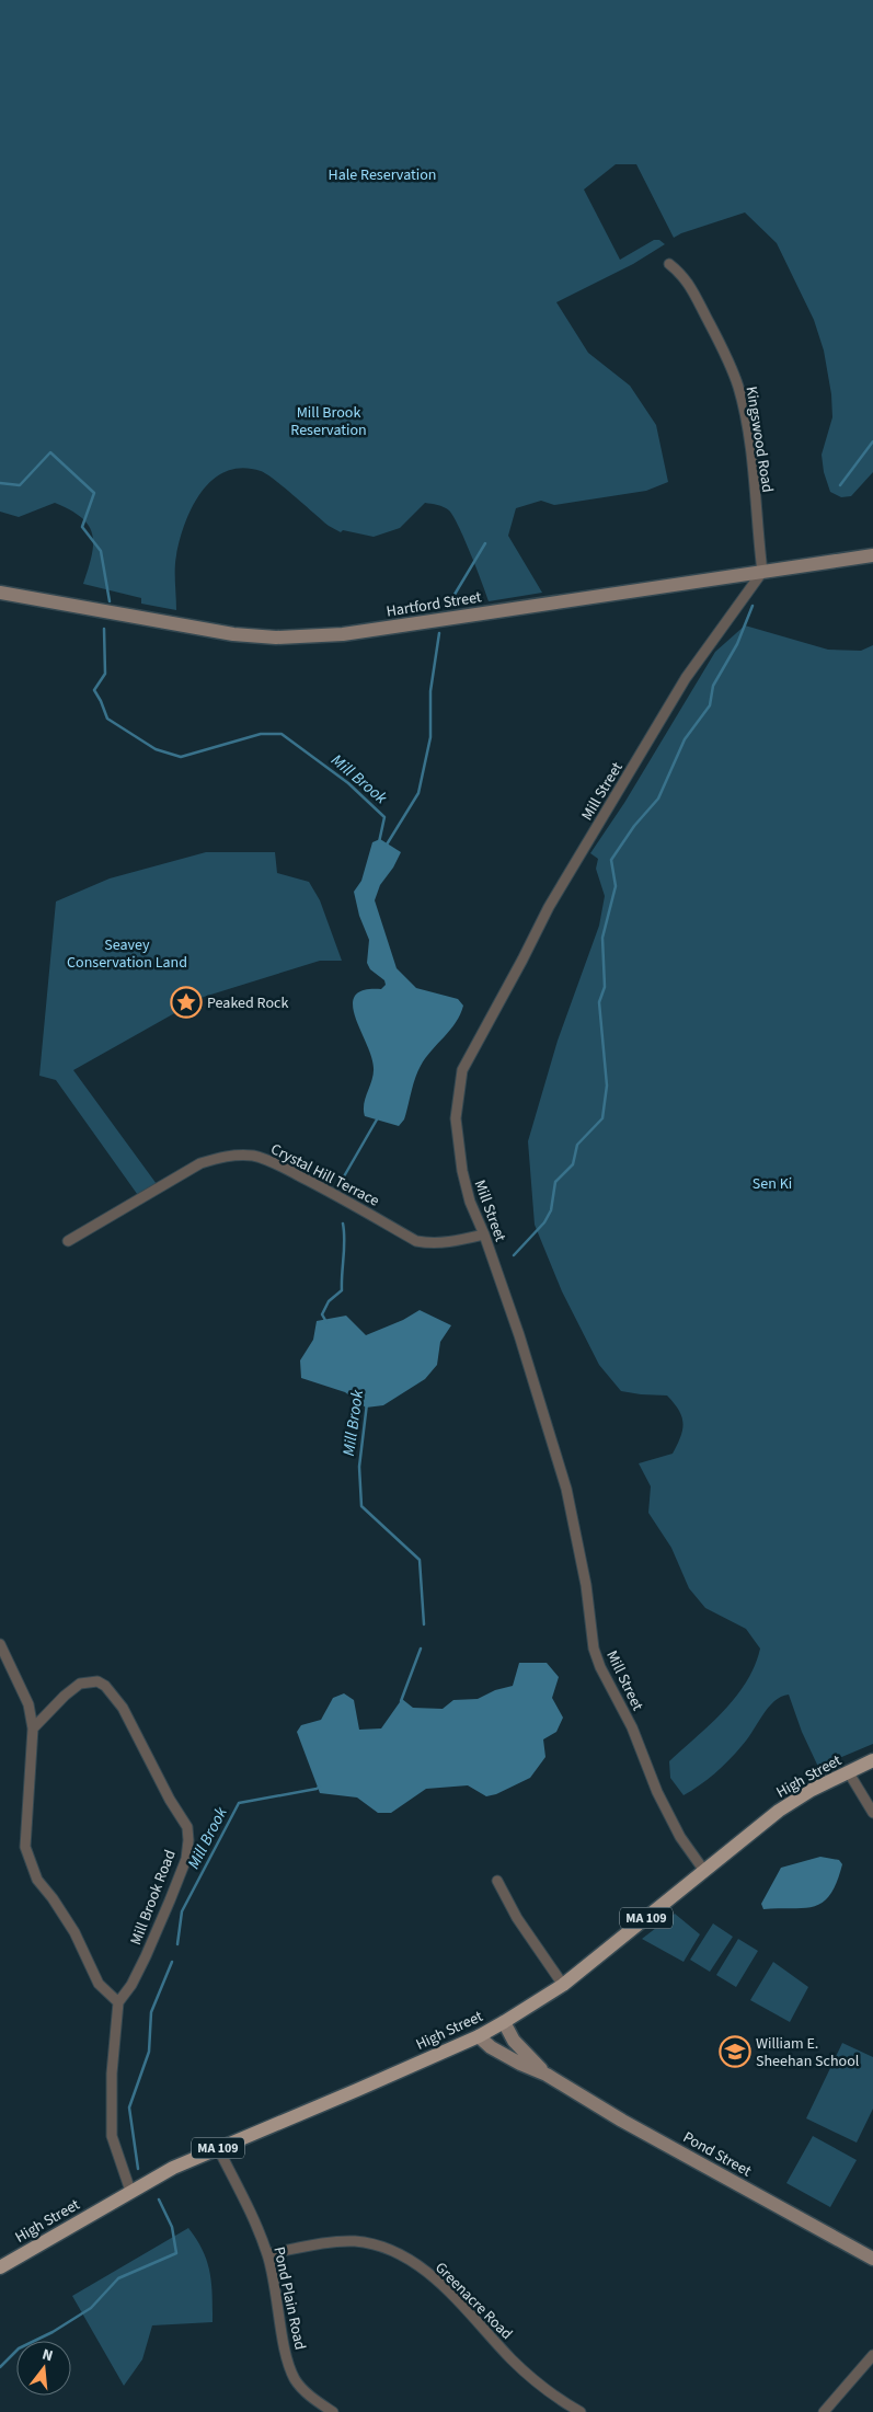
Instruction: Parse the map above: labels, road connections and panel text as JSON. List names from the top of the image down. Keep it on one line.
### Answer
{"streets":{"main road":["High Street","MA 109"],"street":["Kingswood Road","Hartford Street","Mill Street","Crystal Hill Terrace","Mill Brook Road","Pond Street","Pond Plain Road","Greenacre Road"]},"crossings":[["Kingswood Road","Hartford Street"],["Kingswood Road","Mill Street"],["Hartford Street","Mill Street"],["Mill Street","Crystal Hill Terrace"],["Mill Street","High Street"],["High Street","Mill Brook Road"],["High Street","Pond Street"],["High Street","Pond Plain Road"],["Pond Plain Road","Greenacre Road"]],"water":["Mill Brook"],"parks":["Hale Reservation","Mill Brook Reservation","Seavey Conservation Land","Sen Ki"],"places":{"place":["Peaked Rock"],"school or university":["William E. Sheehan School"]},"north":"top"}
